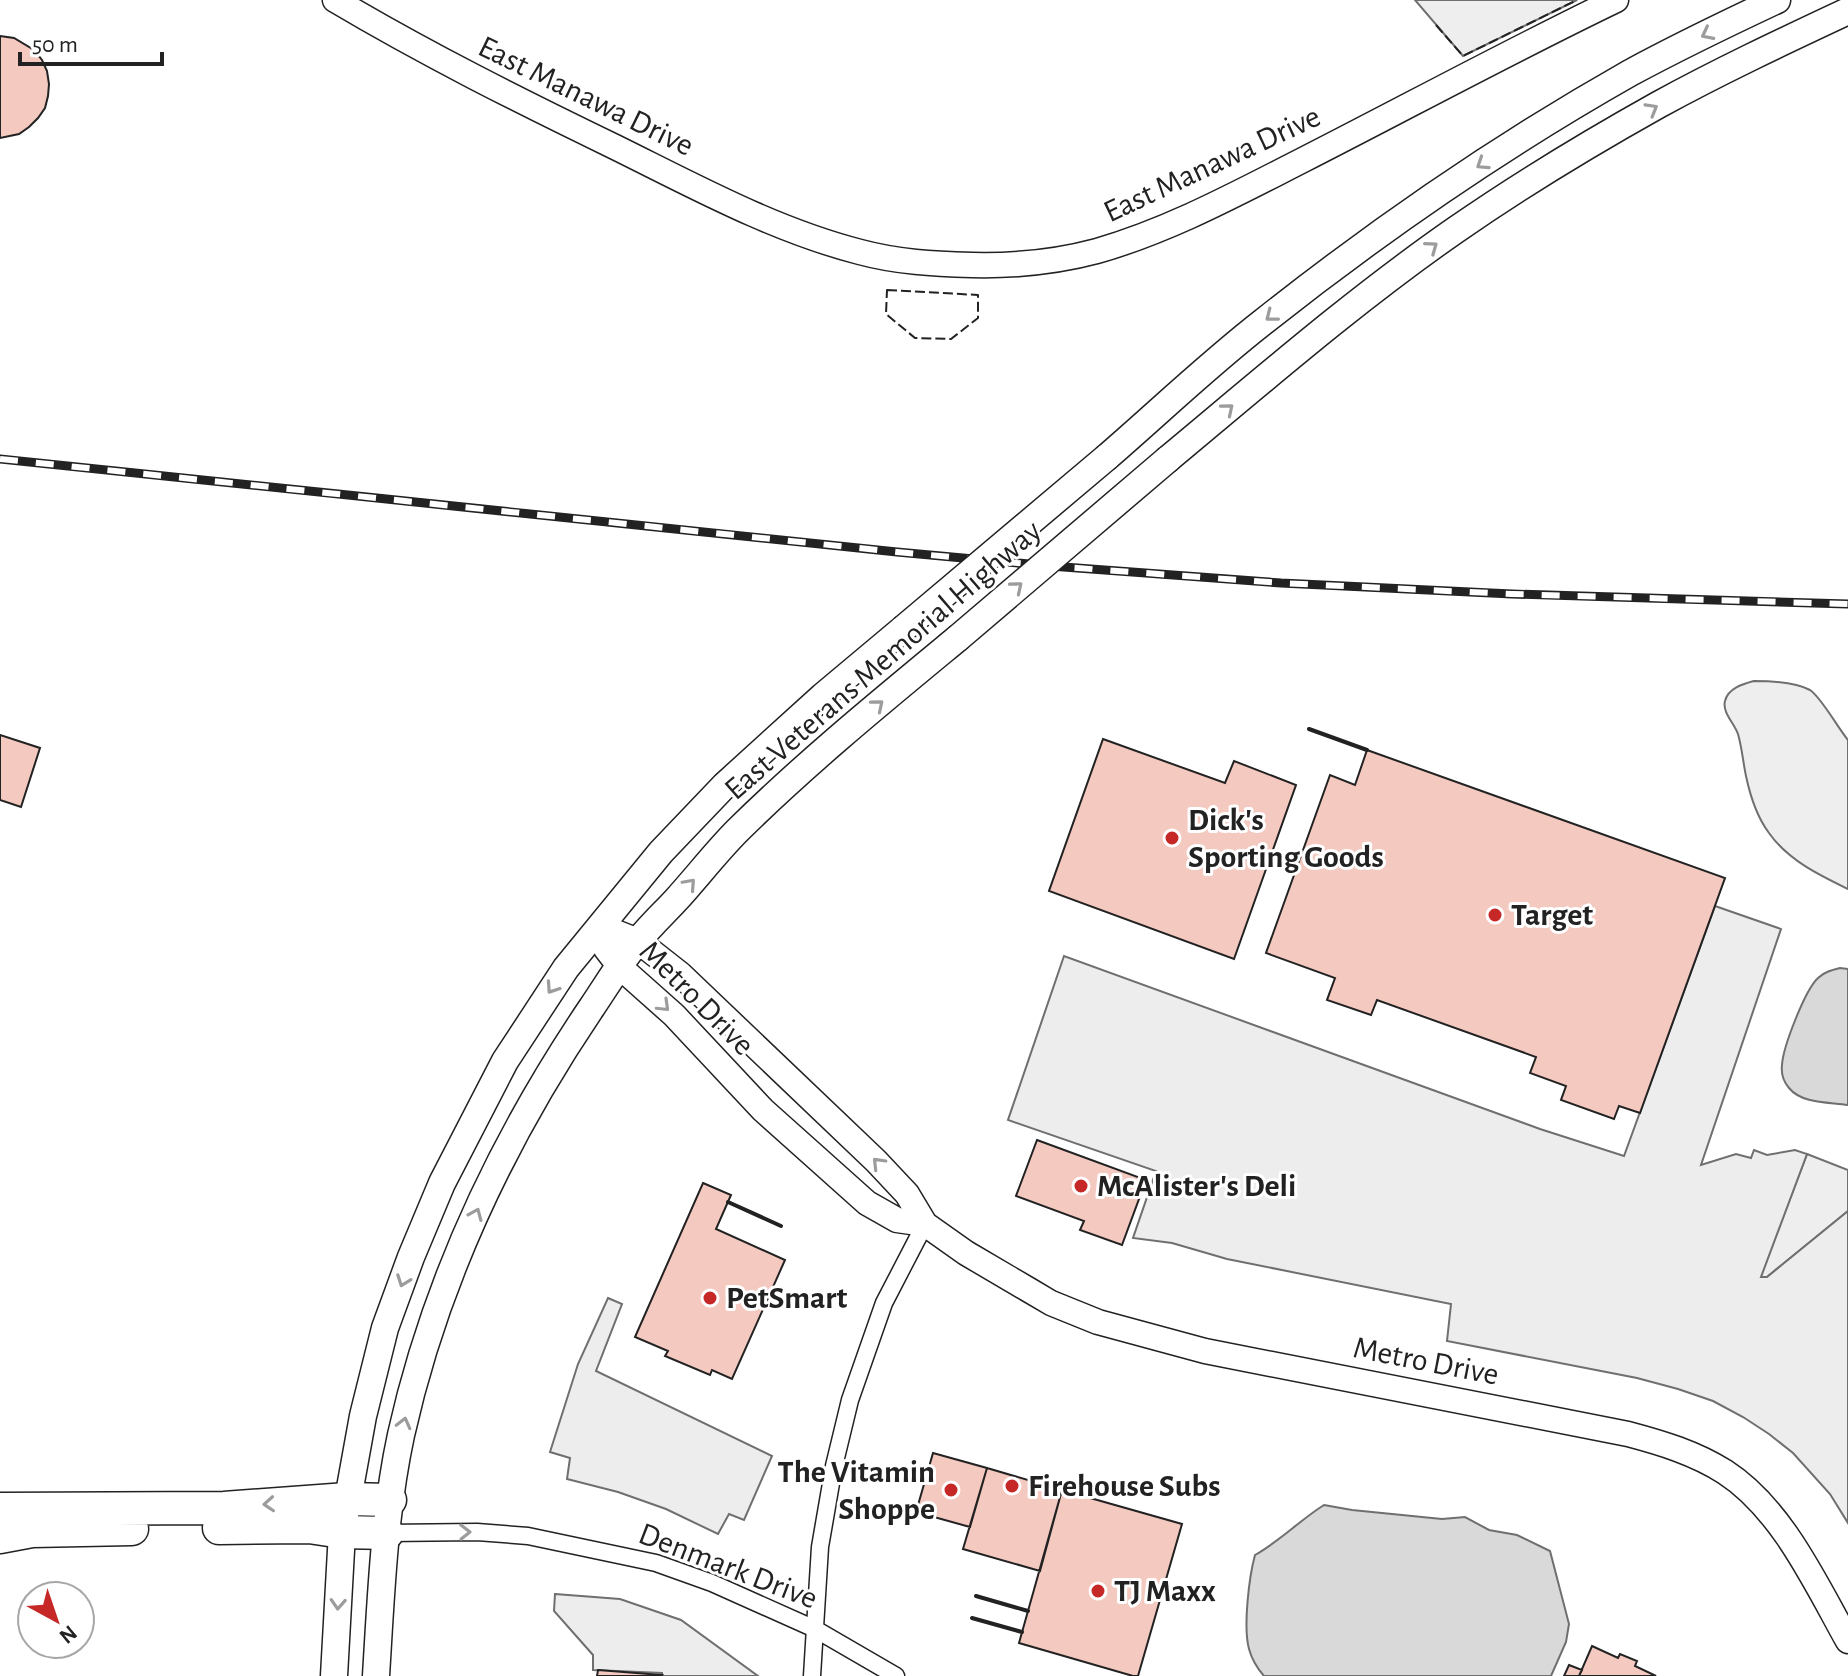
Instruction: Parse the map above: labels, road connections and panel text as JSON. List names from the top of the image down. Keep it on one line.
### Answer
{"streets":{"main road":["East Veterans Memorial Highway"],"street":["East Manawa Drive","Metro Drive","Denmark Drive"]},"crossings":[["East Veterans Memorial Highway","Metro Drive"],["East Veterans Memorial Highway","Denmark Drive"]],"one_way":["Denmark Drive"],"places":["Dick's Sporting Goods","Target","McAlister's Deli","PetSmart","Firehouse Subs","The Vitamin Shoppe","TJ Maxx"],"scale_bar":"50 m","north":"bottom right"}
